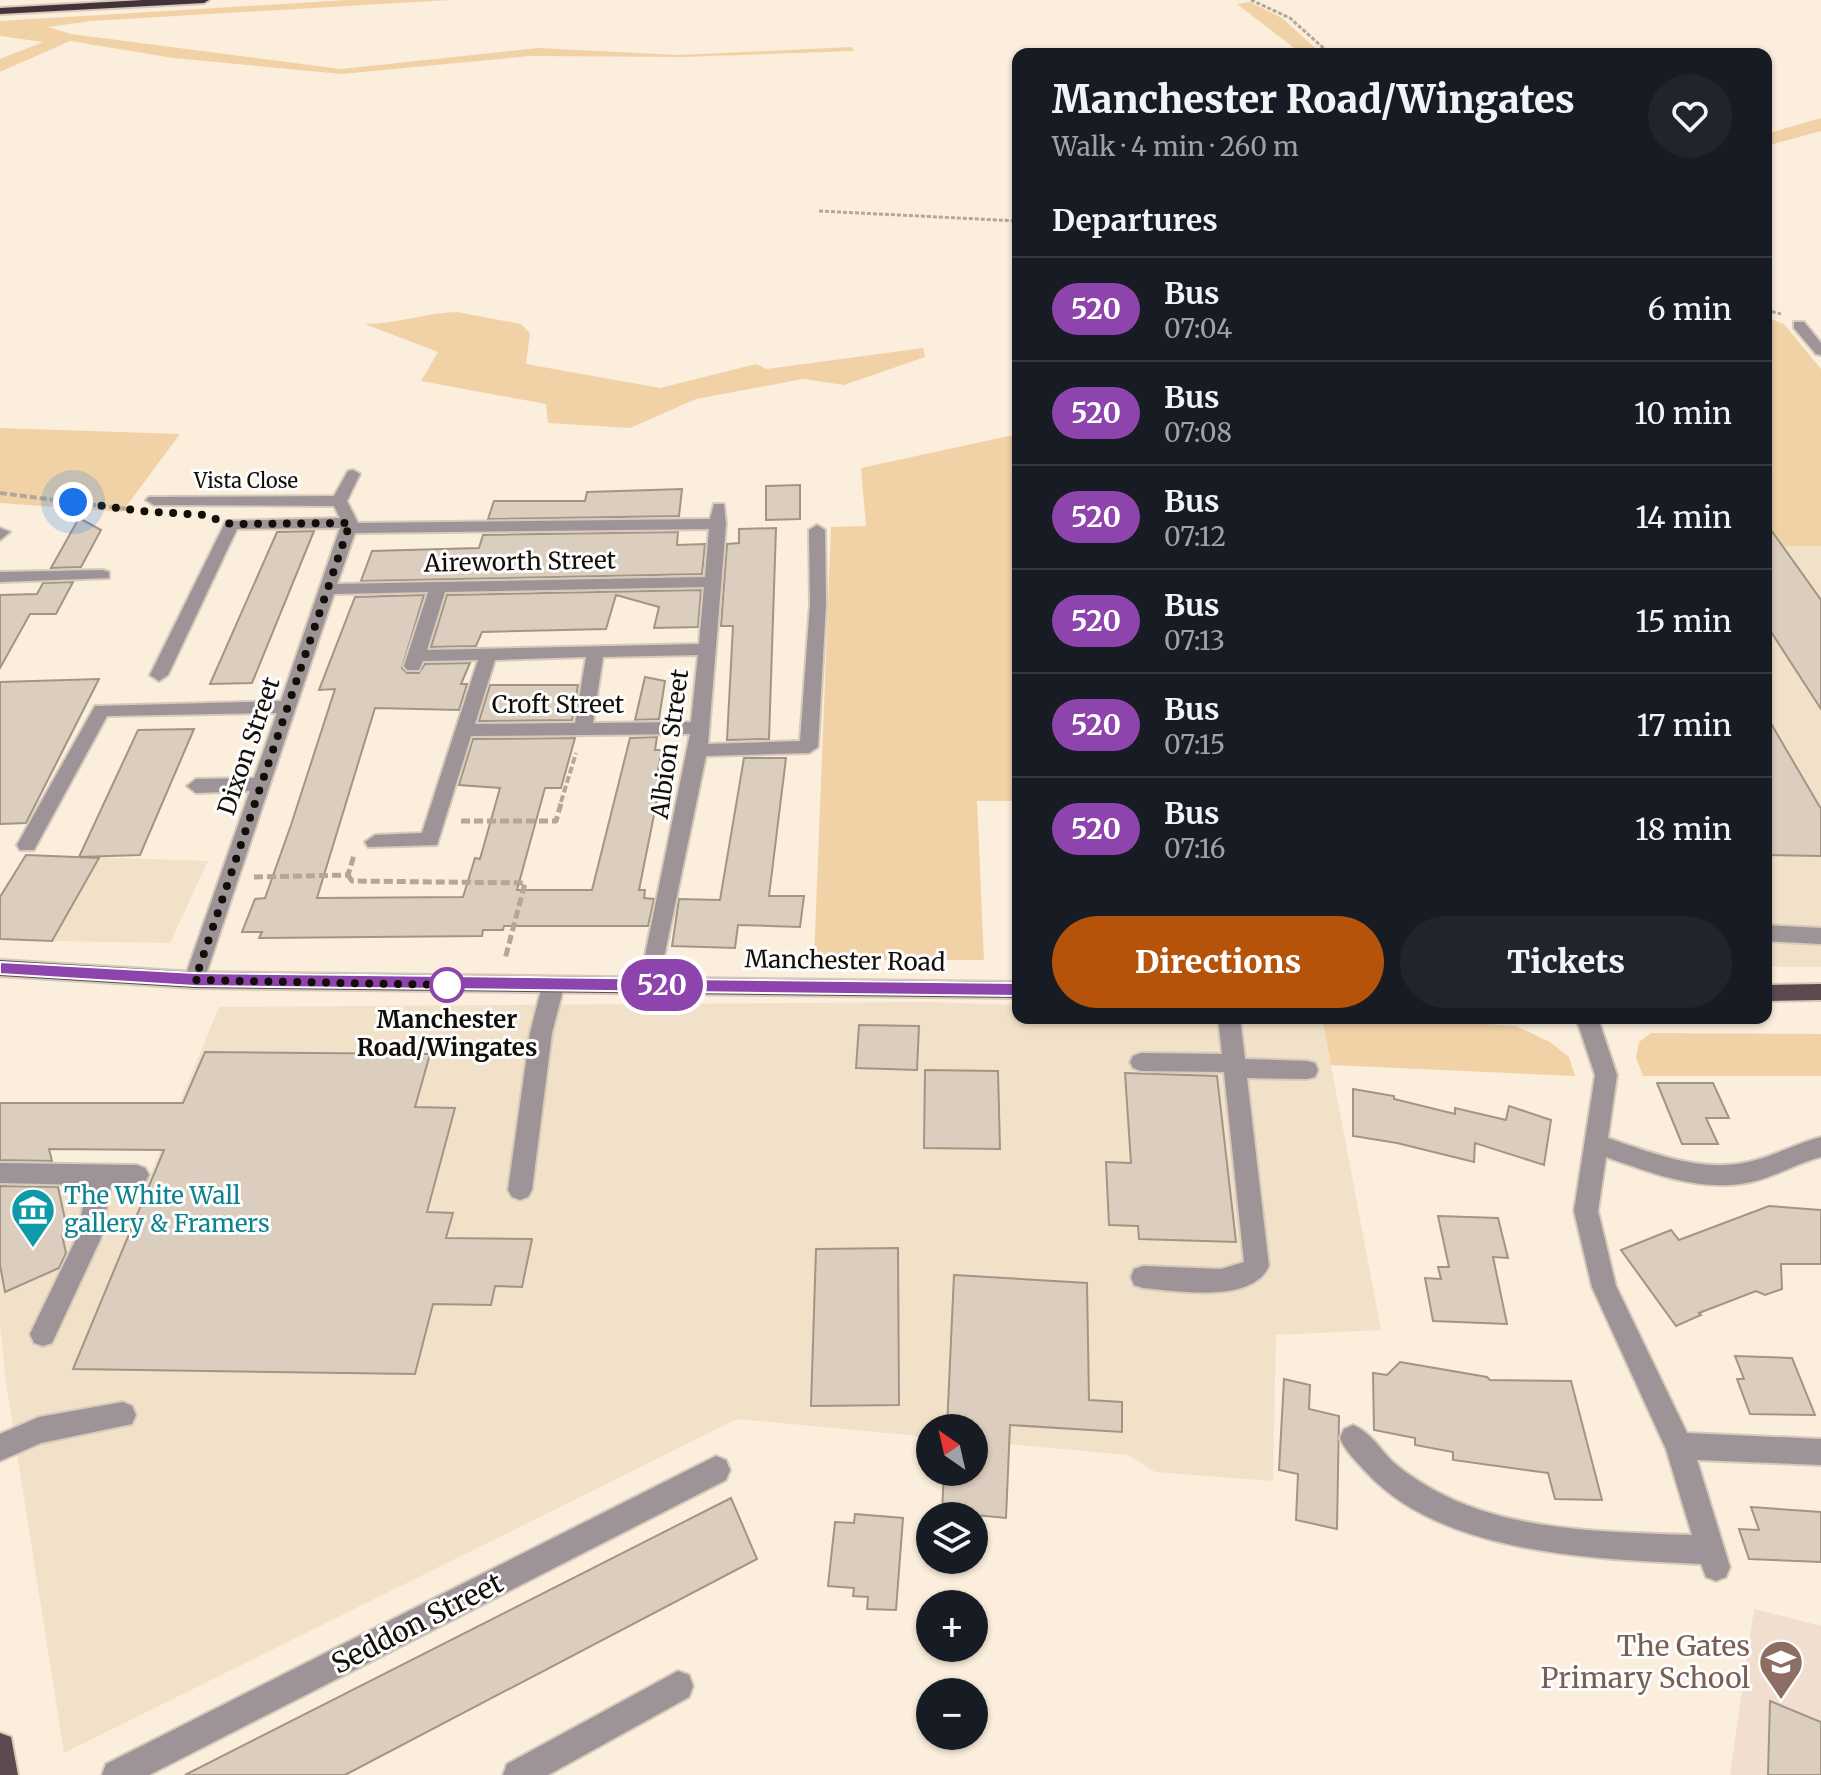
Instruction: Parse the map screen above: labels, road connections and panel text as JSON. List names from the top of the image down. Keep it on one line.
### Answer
{"streets":{"main road":["Manchester Road"],"street":["Vista Close","Aireworth Street","Croft Street","Albion Street","Dixon Street","Seddon Street"]},"crossings":[["Aireworth Street","Albion Street"],["Aireworth Street","Dixon Street"],["Croft Street","Albion Street"],["Albion Street","Dixon Street"],["Albion Street","Manchester Road"],["Dixon Street","Manchester Road"]],"places":{"other":["Manchester Road/Wingates"],"museum":["The White Wall gallery & Framers"],"school or university":["The Gates Primary School"]},"lines":["bus line 520"],"north":"top left","page":{"on_map":"520","heading":[["Manchester Road/Wingates","Walk · 4 min · 260 m"],"Departures"],"list":[{"mark":"520","name":"Bus","note":"07:04","value":"6 min"},{"mark":"520","name":"Bus","note":"07:08","value":"10 min"},{"mark":"520","name":"Bus","note":"07:12","value":"14 min"},{"mark":"520","name":"Bus","note":"07:13","value":"15 min"},{"mark":"520","name":"Bus","note":"07:15","value":"17 min"},{"mark":"520","name":"Bus","note":"07:16","value":"18 min"}],"buttons":["Directions","Tickets"],"map_buttons":["+","−"]}}
